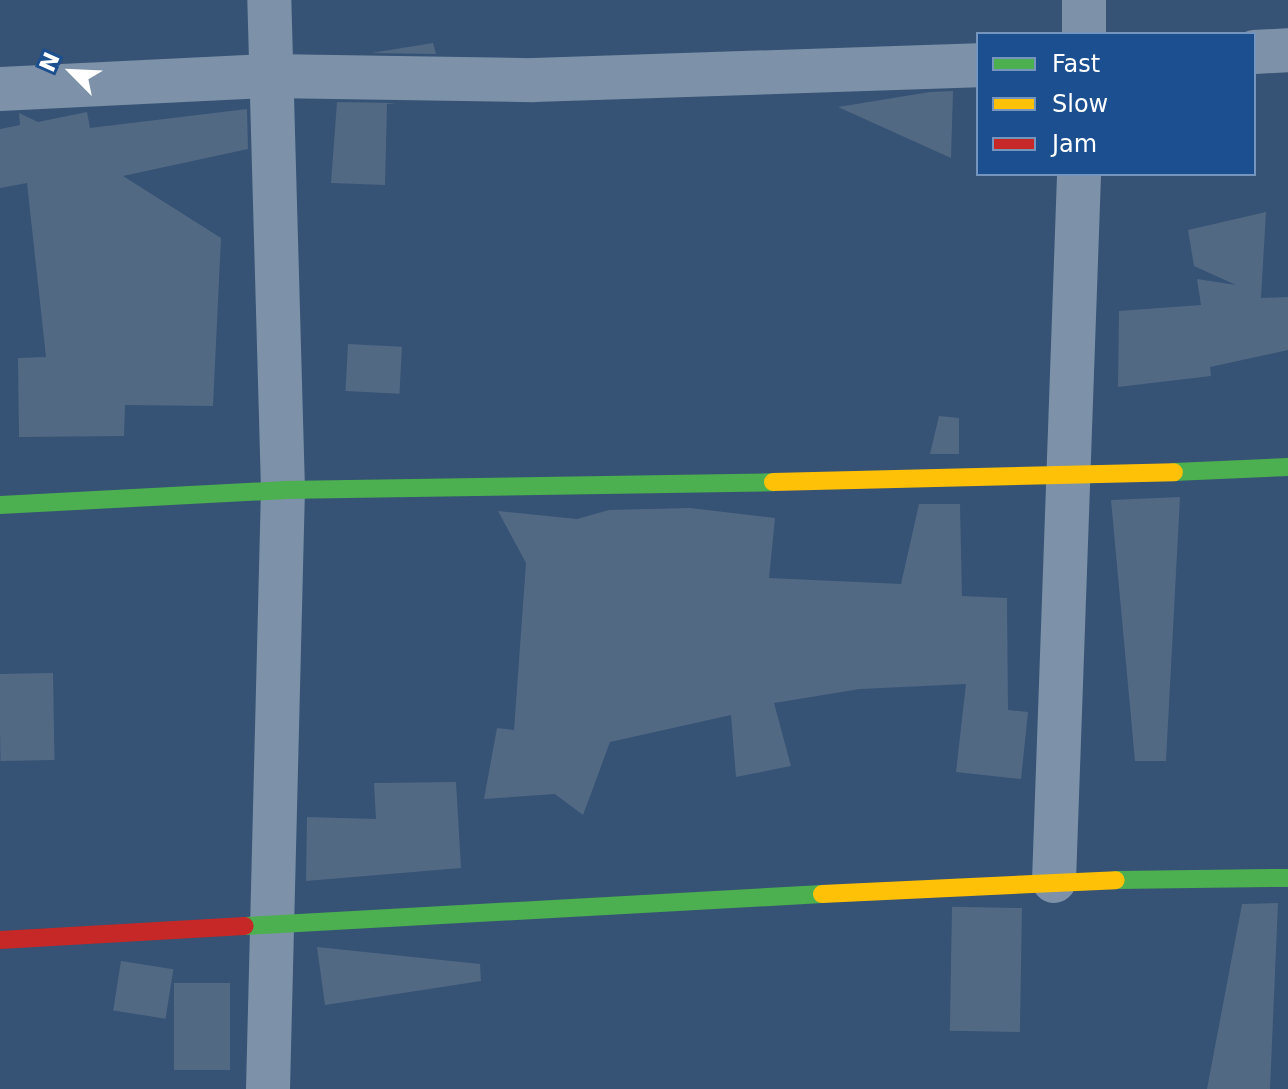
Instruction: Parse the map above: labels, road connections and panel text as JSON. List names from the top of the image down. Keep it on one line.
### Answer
{"legend":["Fast","Slow","Jam"],"north":"top left"}
